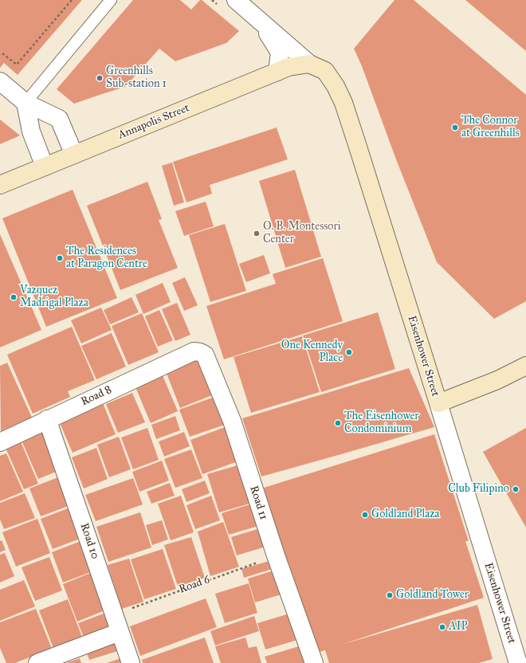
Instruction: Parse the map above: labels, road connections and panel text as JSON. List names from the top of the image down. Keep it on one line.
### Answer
{"streets":{"street":["Annapolis Street","Eisenhower Street","Road 8","Road 11","Road 10"],"path":["Road 6"]},"crossings":[["Annapolis Street","Eisenhower Street"],["Road 8","Road 11"],["Road 8","Road 10"],["Road 11","Road 6"],["Road 10","Road 6"]],"places":["Greenhills Sub-station 1","The Connor at Greenhills","O. B. Montessori Center","The Residences at Paragon Centre","Vazquez Madrigal Plaza","One Kennedy Place","The Eisenhower Condominium","Club Filipino","Goldland Plaza","Goldland Tower","AIP"]}
